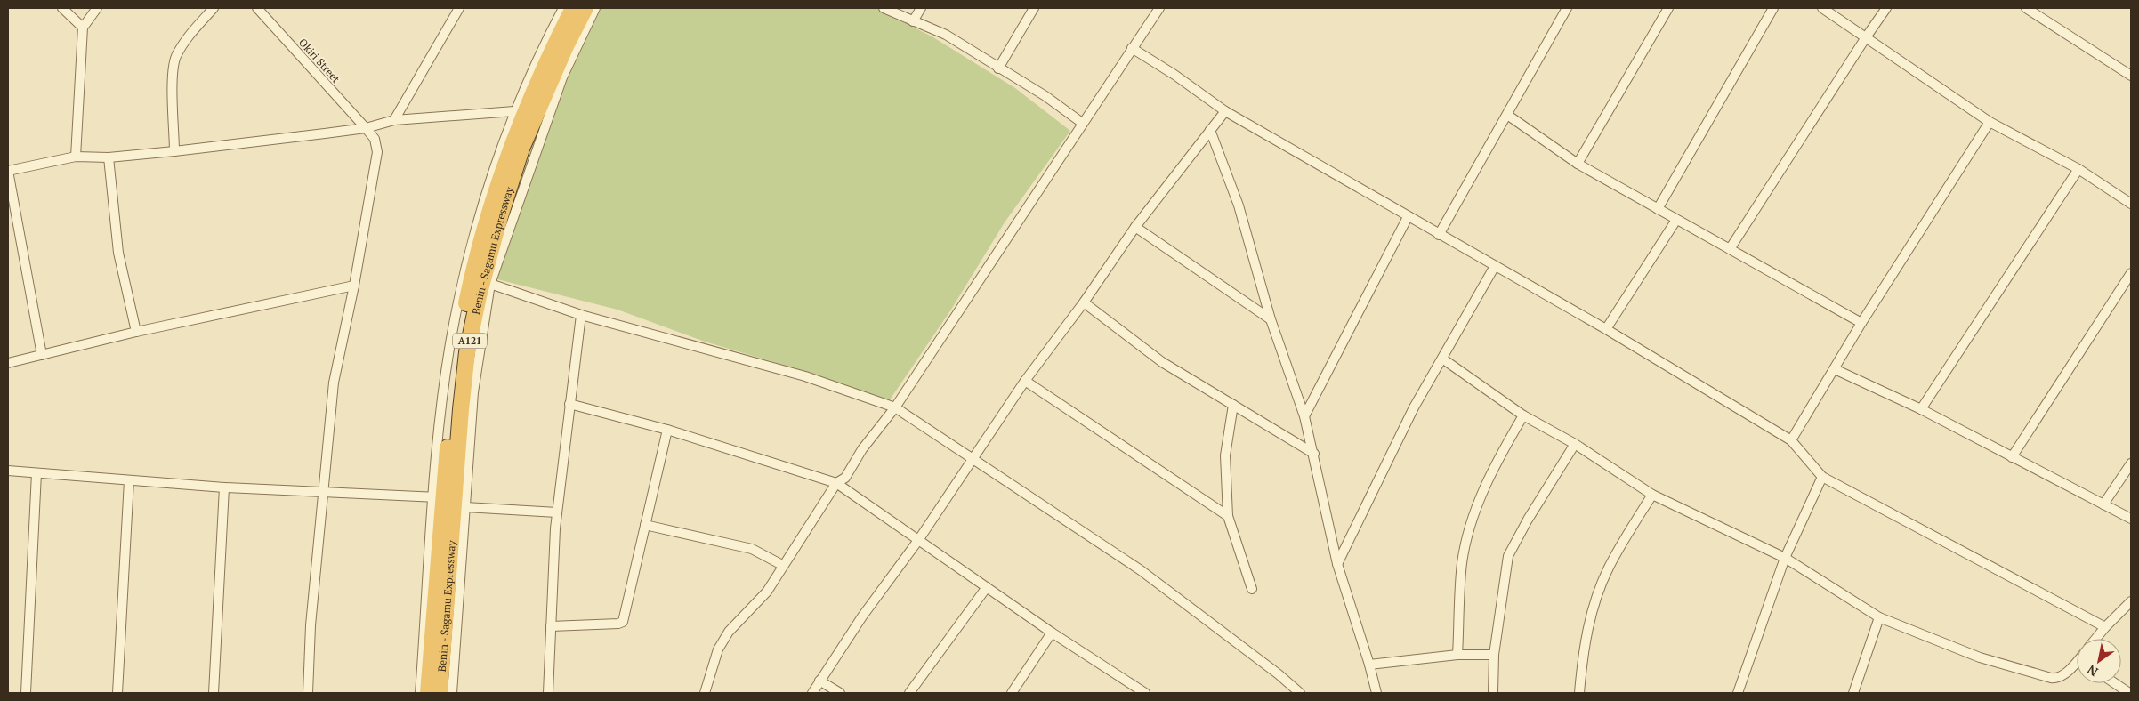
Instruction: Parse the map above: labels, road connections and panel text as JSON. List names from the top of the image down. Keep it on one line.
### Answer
{"streets":{"highway":["Benin - Sagamu Expressway","A121"],"street":["Okiri Street"]},"crossings":[["Benin - Sagamu Expressway","A121"]],"north":"bottom left"}
